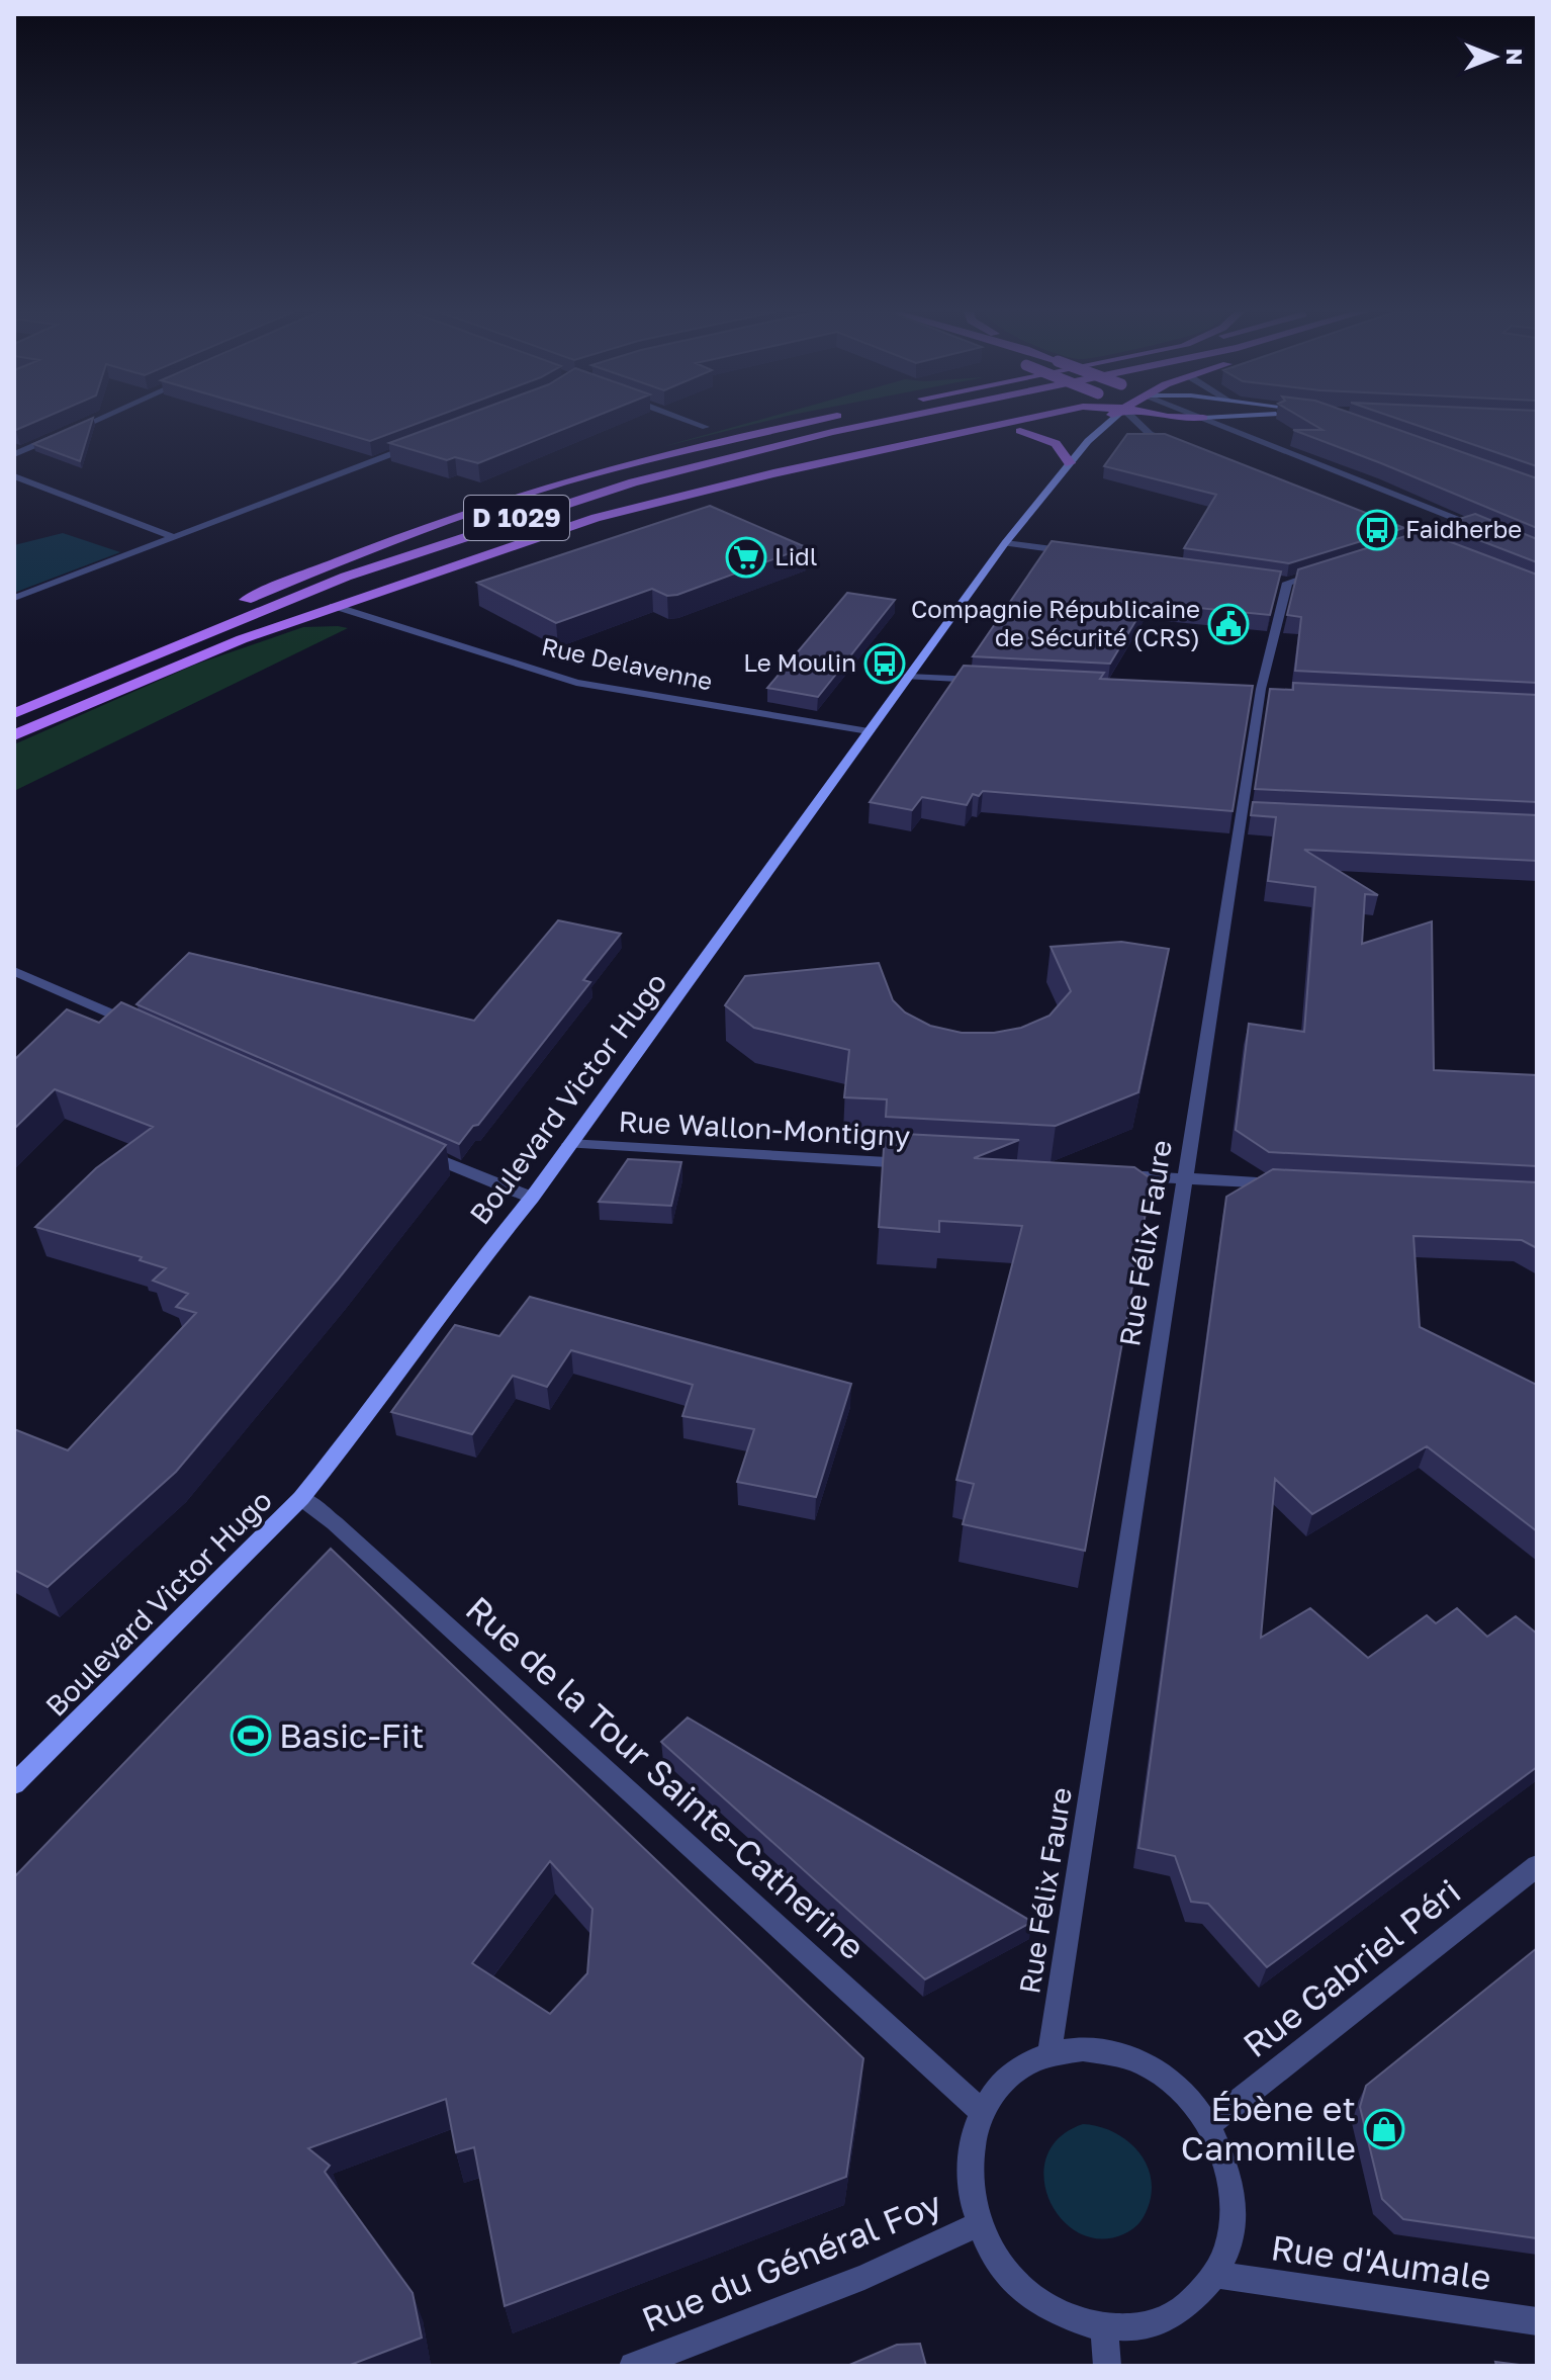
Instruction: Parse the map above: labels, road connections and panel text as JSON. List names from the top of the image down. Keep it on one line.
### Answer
{"streets":{"main road":["D 1029","Boulevard Victor Hugo"],"street":["Rue Delavenne","Rue Wallon-Montigny","Rue Félix Faure","Rue de la Tour Sainte-Catherine","Rue Gabriel Péri","Rue du Général Foy","Rue d'Aumale"]},"crossings":[["Rue Delavenne","Boulevard Victor Hugo"],["Boulevard Victor Hugo","Rue Wallon-Montigny"],["Boulevard Victor Hugo","Rue de la Tour Sainte-Catherine"],["Rue Félix Faure","Rue de la Tour Sainte-Catherine"],["Rue Félix Faure","Rue Gabriel Péri"],["Rue Félix Faure","Rue du Général Foy"],["Rue Félix Faure","Rue d'Aumale"],["Rue de la Tour Sainte-Catherine","Rue Gabriel Péri"],["Rue de la Tour Sainte-Catherine","Rue du Général Foy"],["Rue de la Tour Sainte-Catherine","Rue d'Aumale"],["Rue Gabriel Péri","Rue du Général Foy"],["Rue Gabriel Péri","Rue d'Aumale"],["Rue du Général Foy","Rue d'Aumale"]],"places":{"bus stop":["Faidherbe","Le Moulin"],"supermarket":["Lidl"],"public building":["Compagnie Républicaine de Sécurité (CRS)"],"sports":["Basic-Fit"],"shop":["Ébène et Camomille"]},"north":"right"}
